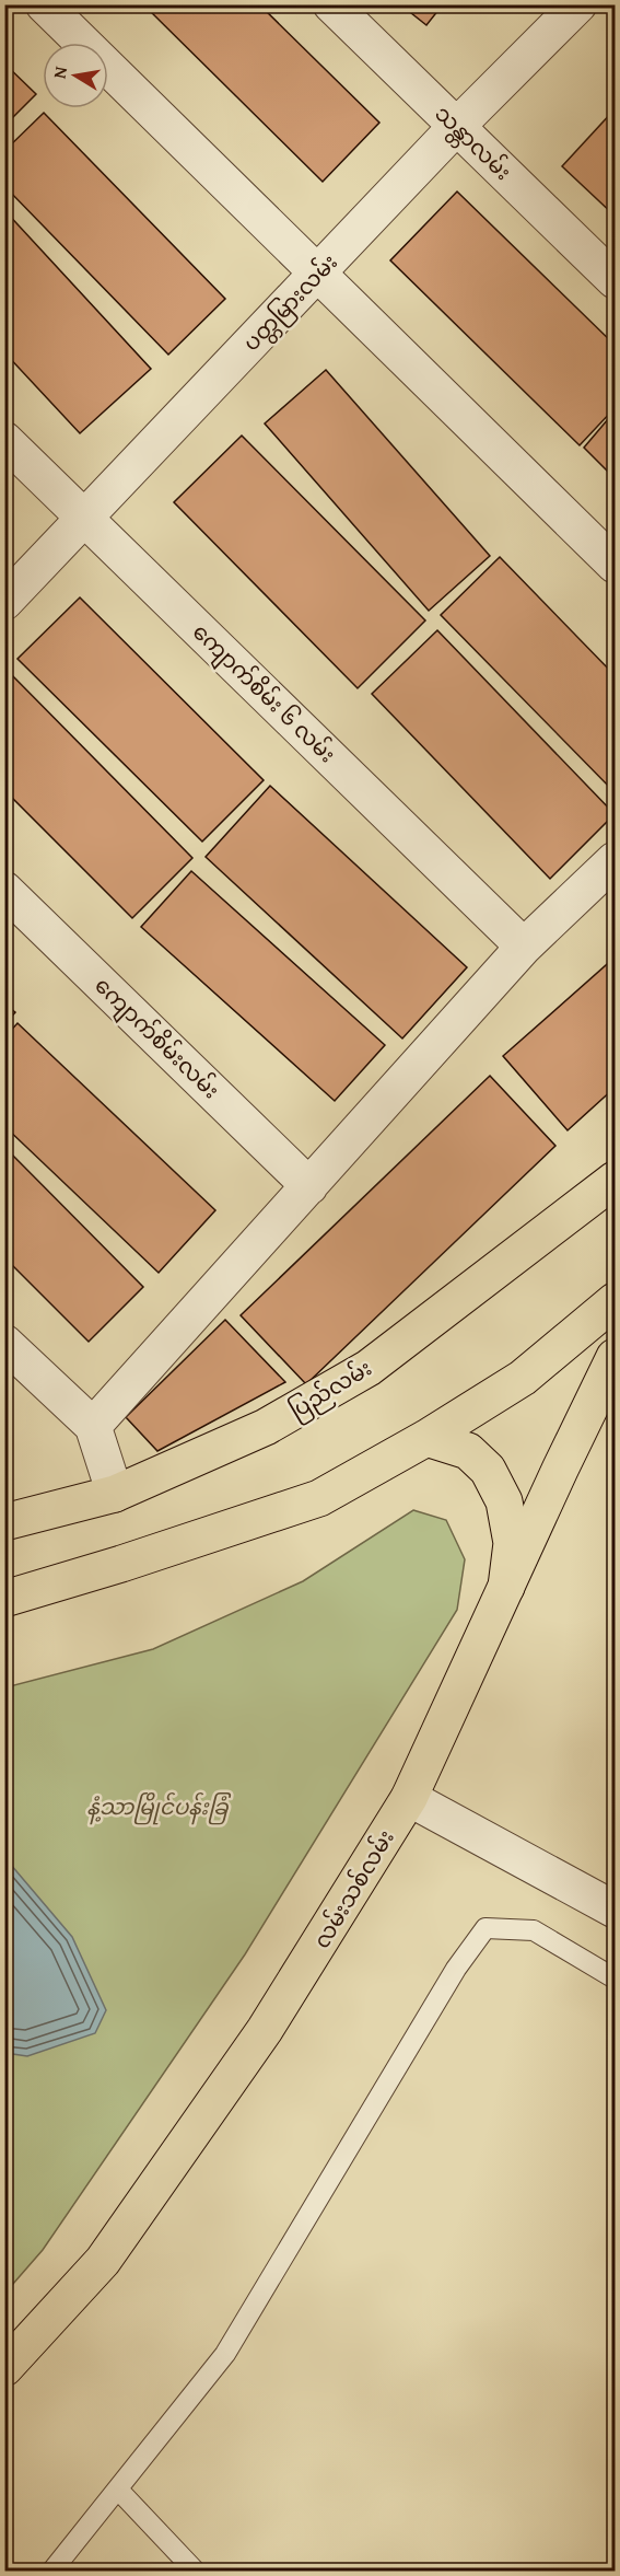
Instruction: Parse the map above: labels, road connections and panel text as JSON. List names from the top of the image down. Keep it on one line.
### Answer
{"streets":{"main road":["ပြည်လမ်း","လမ်းသစ်လမ်း"],"street":["သန္တာလမ်း","ပတ္တမြားလမ်း","ကျောက်စိမ်း ၆ လမ်း","ကျောက်စိမ်းလမ်း"]},"crossings":[["သန္တာလမ်း","ပတ္တမြားလမ်း"],["ပတ္တမြားလမ်း","ကျောက်စိမ်း ၆ လမ်း"]],"parks":["နံ့သာမြိုင်ပန်းခြံ"],"north":"left"}
